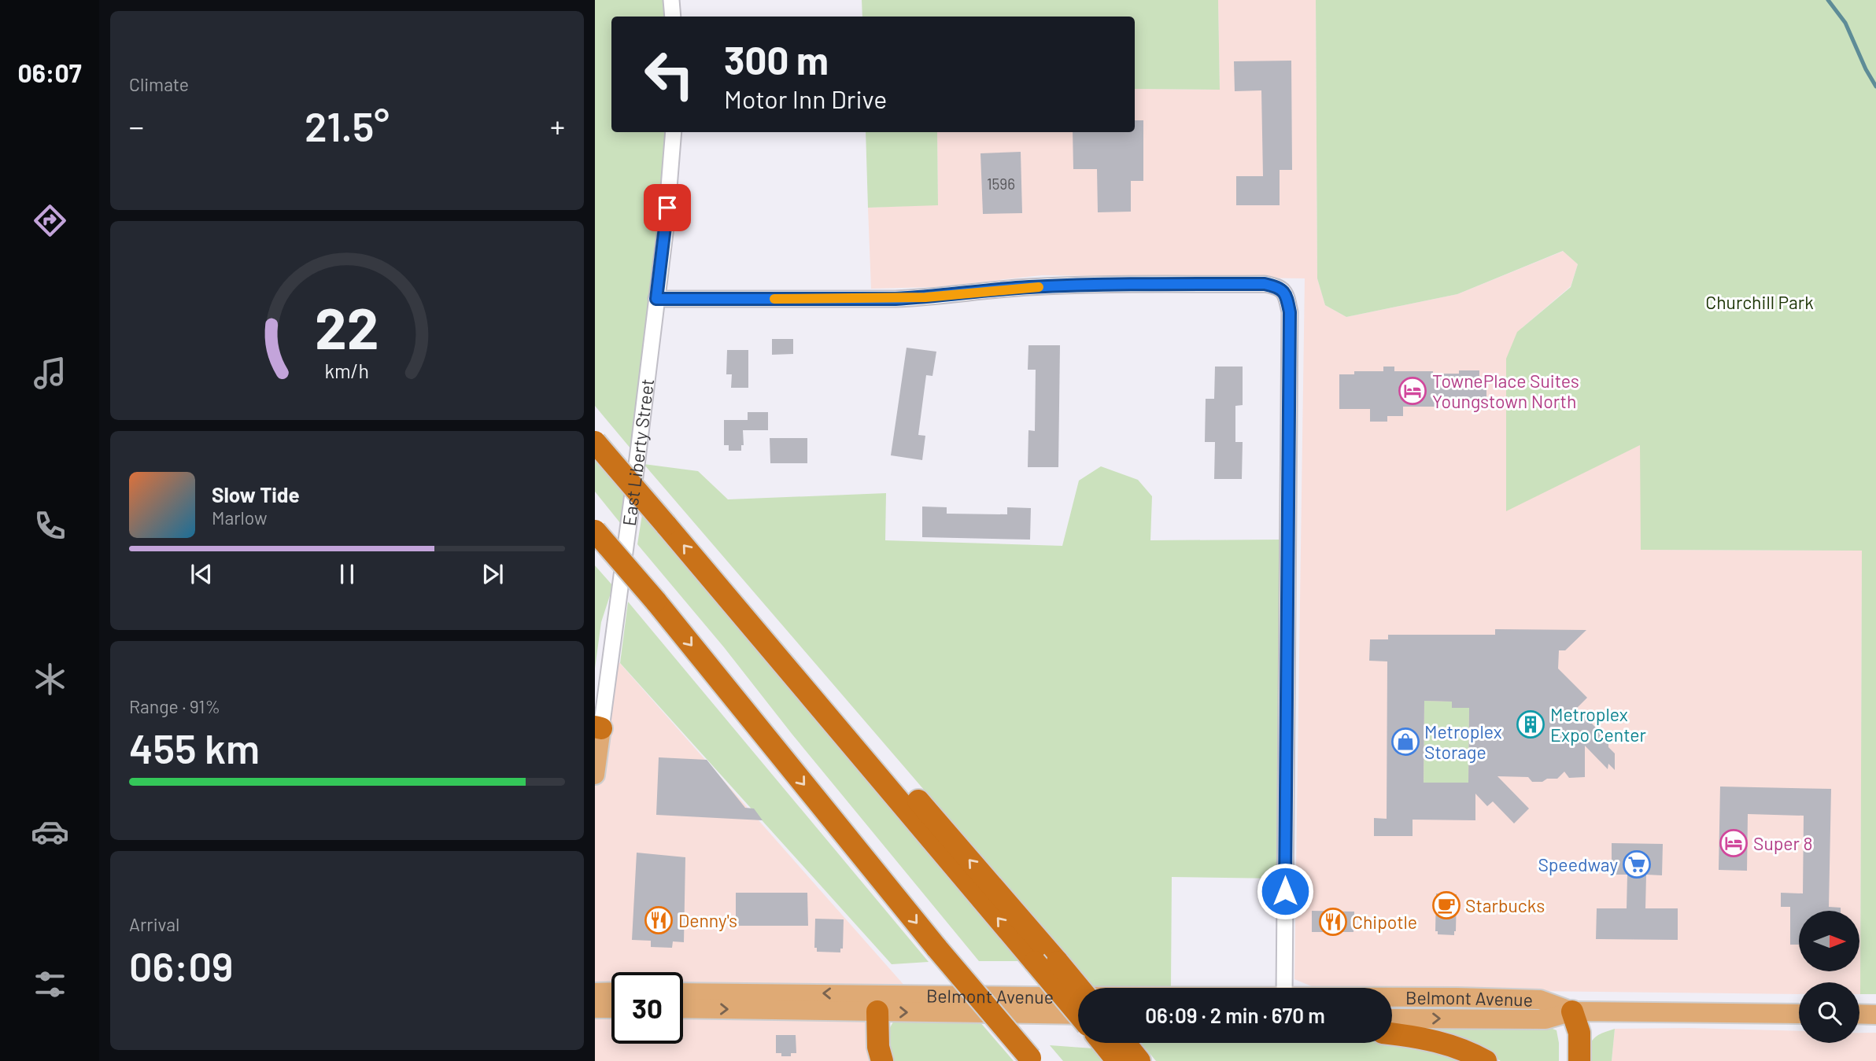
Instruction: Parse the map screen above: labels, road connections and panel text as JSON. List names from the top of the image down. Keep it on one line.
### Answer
{"streets":{"main road":["East Liberty Street","Belmont Avenue"]},"parks":["Churchill Park"],"places":{"hotel":["TownePlace Suites Youngstown North","Super 8"],"building":["Metroplex Expo Center"],"shop":["Metroplex Storage"],"supermarket":["Speedway"],"cafe":["Starbucks"],"restaurant":["Denny's","Chipotle"]},"house_numbers":["1596"],"north":"right","page":{"tabs":"06:07","tile":["Climate",["Range · 91%","455 km"],["Arrival","06:09"]],"turn":["300 m","Motor Inn Drive"],"heat":["−","21.5°","+"],"song":["Slow Tide","Marlow"],"limit":"30","trip":"06:09 · 2 min · 670 m","gauge":["22","km/h"]}}
